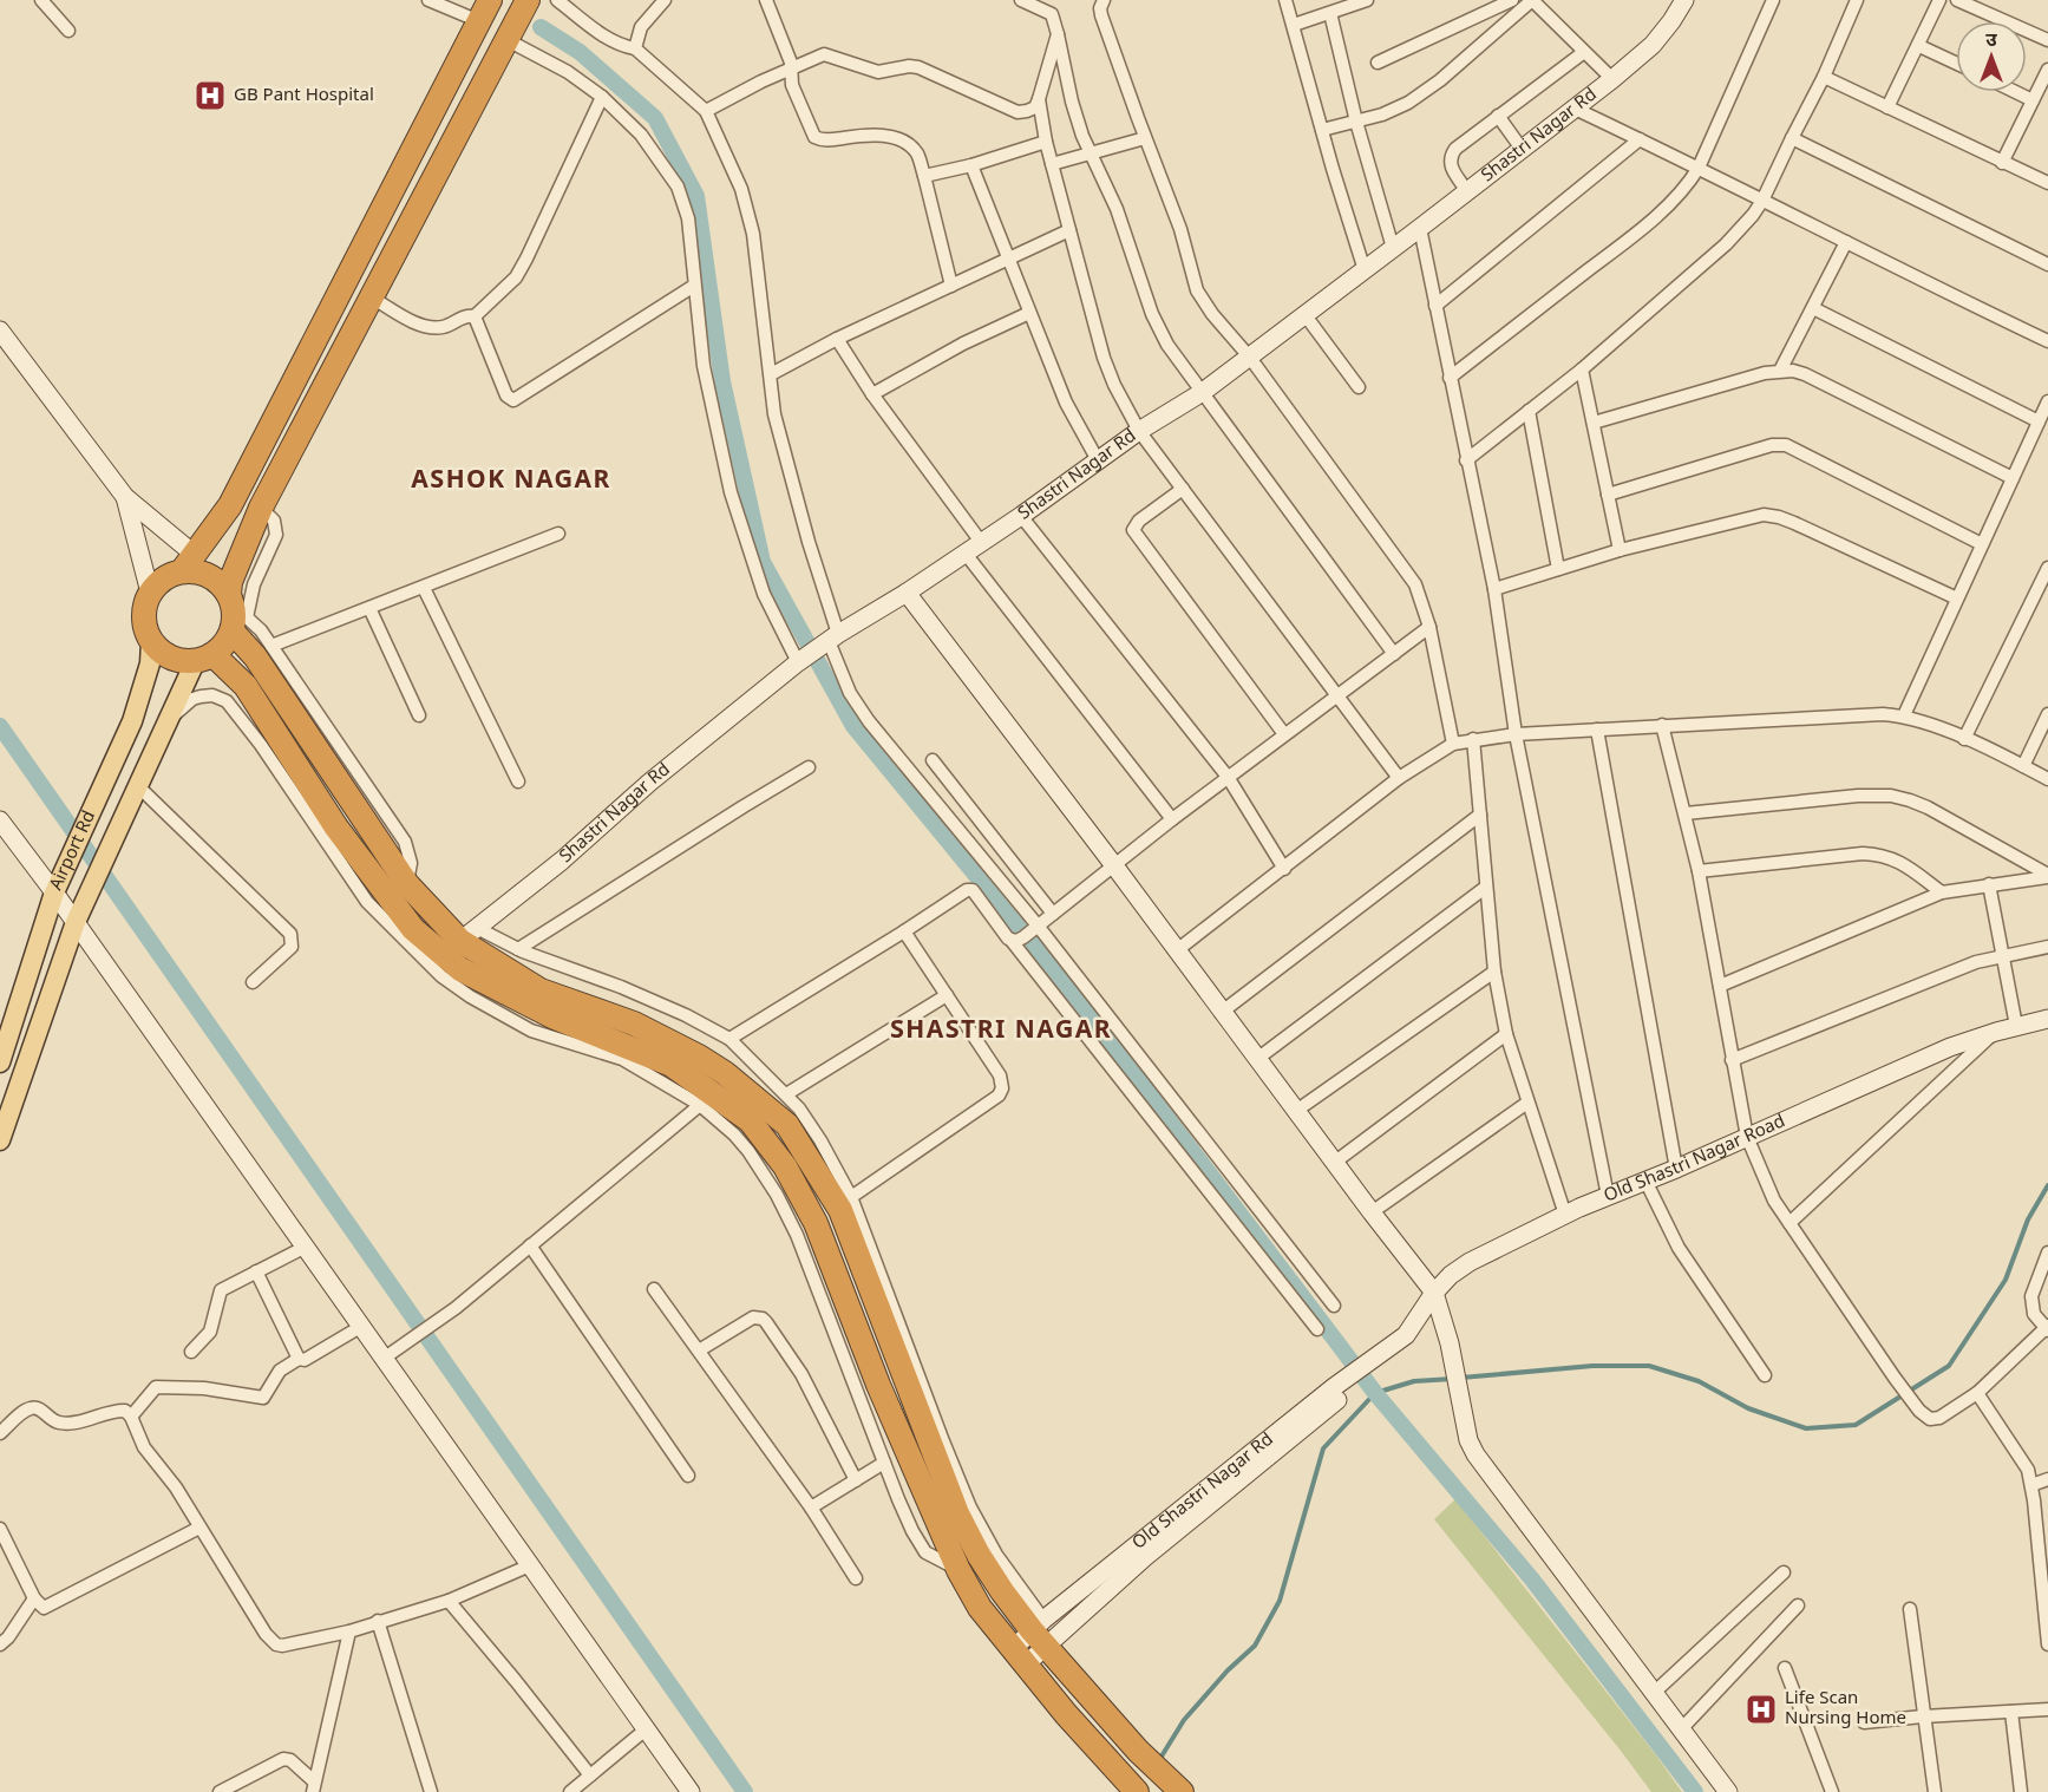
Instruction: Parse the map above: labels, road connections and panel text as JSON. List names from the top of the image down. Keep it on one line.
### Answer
{"streets":{"main road":["Airport Rd"],"street":["Shastri Nagar Rd","Old Shastri Nagar Road","Old Shastri Nagar Rd"]},"crossings":[["Old Shastri Nagar Road","Old Shastri Nagar Rd"]],"districts":["ASHOK NAGAR","SHASTRI NAGAR"],"places":{"hospital":["GB Pant Hospital","Life Scan Nursing Home"]},"north":"top"}
